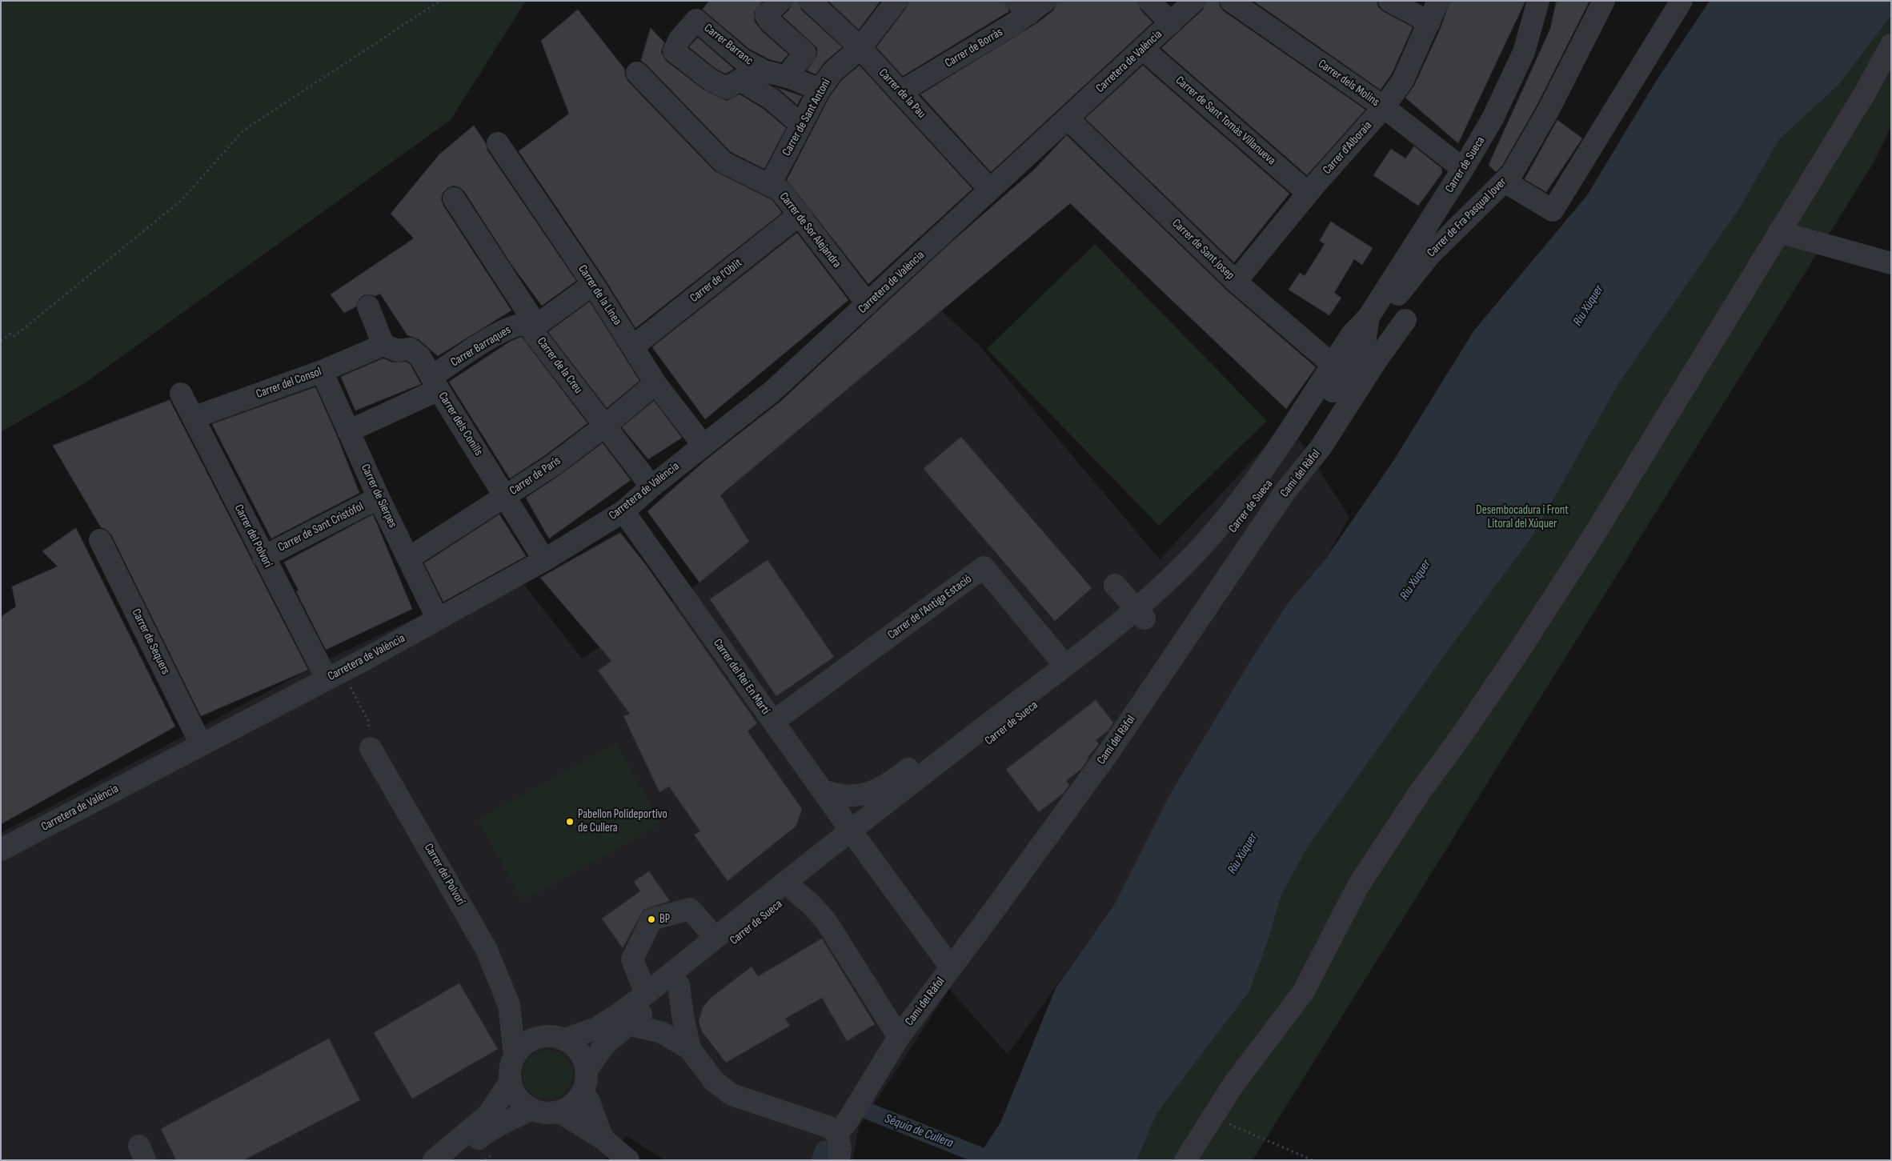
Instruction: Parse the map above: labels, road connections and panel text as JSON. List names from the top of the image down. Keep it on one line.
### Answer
{"streets":{"street":["Carrer Barranc","Carrer de Borràs","Carretera de València","Carrer dels Molins","Carrer de la Pau","Carrer de Sant Antoni","Carrer de Sant Tomàs Villanueva","Carrer d'Alboraia","Carrer de Sueca","Carrer de Fra Pasqual Jover","Carrer de Sor Alejandra","Carrer de Sant Josep","Carrer de l'Oblit","Carrer de la Línea","Carrer Barraques","Carrer de la Creu","Carrer del Consol","Carrer dels Conills","Camí del Ràfol","Carrer de París","Carrer de Sierpes","Carrer de Sant Cristòfol","Carrer del Polvorí","Carrer de l'Antiga Estació","Carrer de Sequers","Carrer del Rei En Martí"]},"crossings":[["Carrer Barranc","Carrer de Sant Antoni"],["Carrer de Borràs","Carrer de la Pau"],["Carretera de València","Carrer de la Pau"],["Carretera de València","Carrer de Sant Tomàs Villanueva"],["Carretera de València","Carrer de Sor Alejandra"],["Carretera de València","Carrer de Sant Josep"],["Carretera de València","Carrer de la Línea"],["Carretera de València","Carrer de la Creu"],["Carretera de València","Carrer dels Conills"],["Carretera de València","Carrer de Sierpes"],["Carretera de València","Carrer del Polvorí"],["Carretera de València","Carrer de Sequers"],["Carretera de València","Carrer del Rei En Martí"],["Carrer dels Molins","Carrer d'Alboraia"],["Carrer dels Molins","Carrer de Sueca"],["Carrer de la Pau","Carrer de Sant Antoni"],["Carrer de Sant Antoni","Carrer de Sor Alejandra"],["Carrer de Sant Tomàs Villanueva","Carrer d'Alboraia"],["Carrer d'Alboraia","Carrer de Sant Josep"],["Carrer de Sueca","Carrer de Fra Pasqual Jover"],["Carrer de Sueca","Carrer de Sant Josep"],["Carrer de Sueca","Carrer del Polvorí"],["Carrer de Sueca","Carrer de l'Antiga Estació"],["Carrer de Sueca","Carrer del Rei En Martí"],["Carrer de Sor Alejandra","Carrer de l'Oblit"],["Carrer de l'Oblit","Carrer de la Línea"],["Carrer de la Línea","Carrer Barraques"],["Carrer de la Línea","Carrer de París"],["Carrer Barraques","Carrer de la Creu"],["Carrer Barraques","Carrer dels Conills"],["Carrer Barraques","Carrer de Sierpes"],["Carrer de la Creu","Carrer de París"],["Carrer del Consol","Carrer dels Conills"],["Carrer del Consol","Carrer de Sierpes"],["Carrer del Consol","Carrer del Polvorí"],["Carrer dels Conills","Carrer de París"],["Camí del Ràfol","Carrer del Rei En Martí"],["Carrer de París","Carrer de Sierpes"],["Carrer de Sierpes","Carrer de Sant Cristòfol"],["Carrer de Sant Cristòfol","Carrer del Polvorí"],["Carrer de l'Antiga Estació","Carrer del Rei En Martí"]],"water":["Riu Xúquer","Sèquia de Cullera"],"parks":["Desembocadura i Front Litoral del Xúquer"],"places":["Pabellon Polideportivo de Cullera","BP"]}
